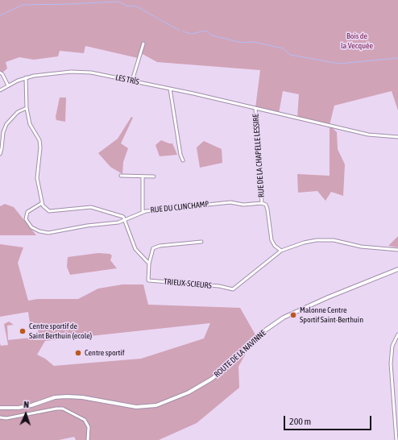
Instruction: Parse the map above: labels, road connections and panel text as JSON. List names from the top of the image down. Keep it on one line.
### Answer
{"streets":{"street":["LES TRÎS","RUE DE LA CHAPELLE LESSIRE","RUE DU CLINCHAMP","TRIEUX-SCIEURS","ROUTE DE LA NAVINNE"]},"crossings":[["LES TRÎS","RUE DE LA CHAPELLE LESSIRE"],["RUE DE LA CHAPELLE LESSIRE","RUE DU CLINCHAMP"],["RUE DE LA CHAPELLE LESSIRE","TRIEUX-SCIEURS"]],"parks":["Bois de la Vecquée"],"places":["Malonne Centre Sportif Saint-Berthuin","Centre sportif de Saint Berthuin (ecole)","Centre sportif"],"scale_bar":"200 m","north":"top"}
